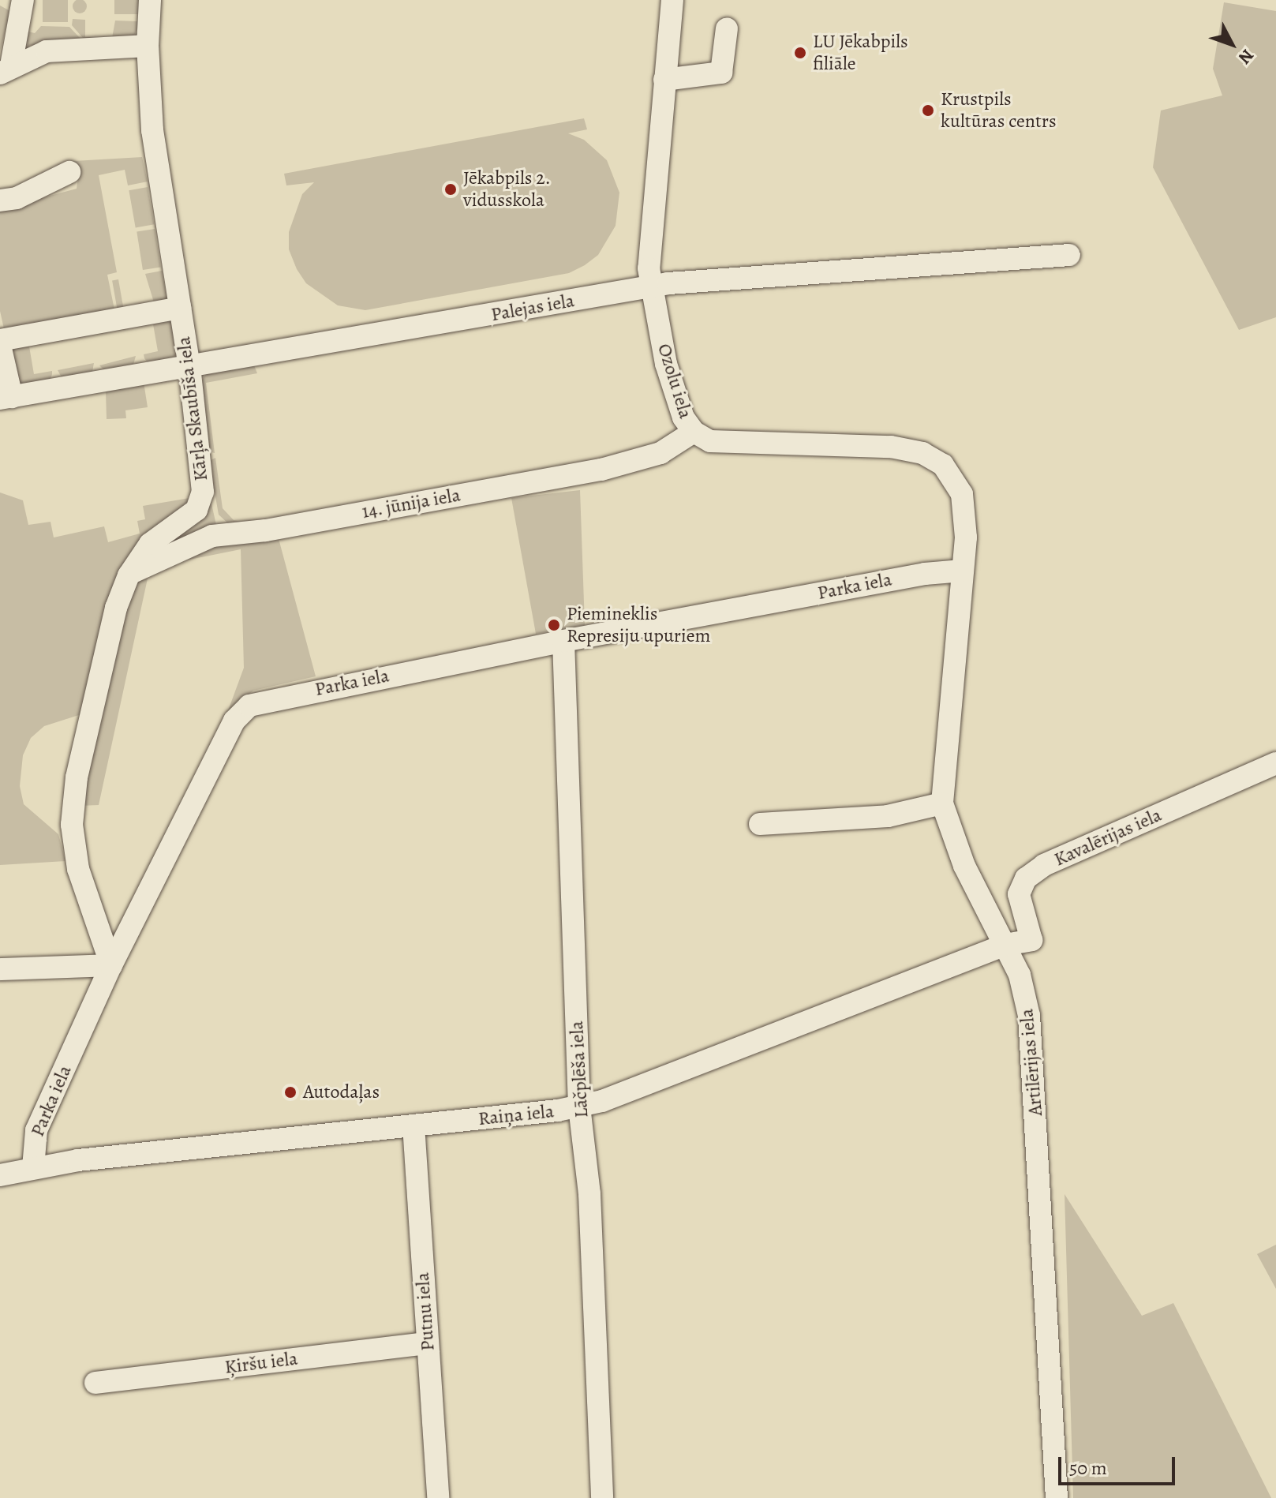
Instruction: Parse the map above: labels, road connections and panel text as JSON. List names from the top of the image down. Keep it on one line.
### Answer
{"streets":{"street":["Palejas iela","Ozolu iela","Kārļa Skaubīša iela","14. jūnija iela","Parka iela","Kavalērijas iela","Artilērijas iela","Lāčplēša iela","Raiņa iela","Putnu iela","Ķiršu iela"]},"crossings":[["Palejas iela","Ozolu iela"],["Palejas iela","Kārļa Skaubīša iela"],["Ozolu iela","14. jūnija iela"],["Ozolu iela","Parka iela"],["Ozolu iela","Artilērijas iela"],["Kārļa Skaubīša iela","14. jūnija iela"],["Kārļa Skaubīša iela","Parka iela"],["Parka iela","Artilērijas iela"],["Parka iela","Lāčplēša iela"],["Parka iela","Raiņa iela"],["Kavalērijas iela","Artilērijas iela"],["Kavalērijas iela","Raiņa iela"],["Artilērijas iela","Raiņa iela"],["Lāčplēša iela","Raiņa iela"],["Raiņa iela","Putnu iela"],["Putnu iela","Ķiršu iela"]],"places":["LU Jēkabpils filiāle","Krustpils kultūras centrs","Jēkabpils 2. vidusskola","Piemineklis Represiju upuriem","Autodaļas"],"scale_bar":"50 m","north":"bottom right"}
